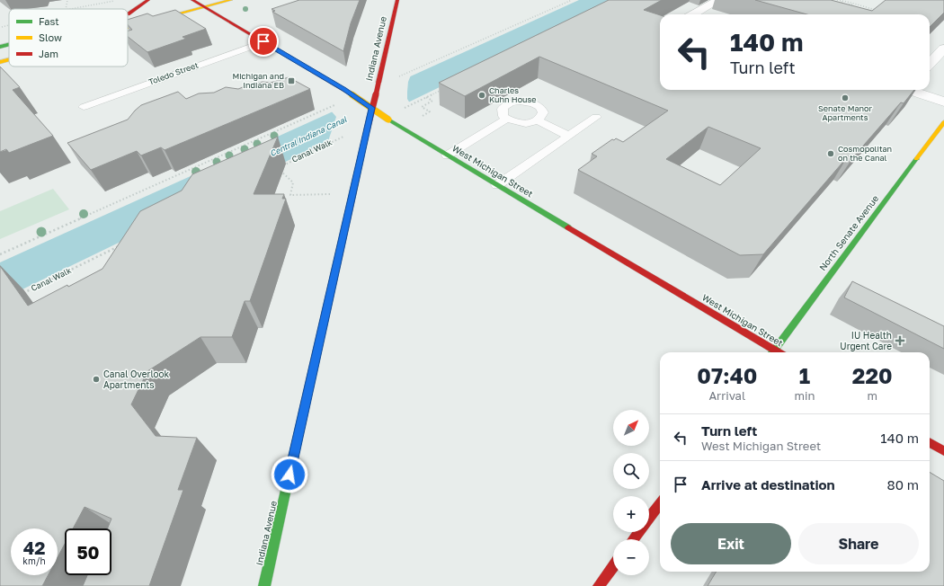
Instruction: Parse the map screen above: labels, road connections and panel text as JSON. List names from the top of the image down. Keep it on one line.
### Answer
{"streets":{"main road":["Indiana Avenue","West Michigan Street","North Senate Avenue"],"lane":["Toledo Street"],"path":["Canal Walk"]},"crossings":[["Indiana Avenue","Canal Walk"],["Indiana Avenue","West Michigan Street"],["Toledo Street","West Michigan Street"]],"water":["Central Indiana Canal"],"places":{"transit":["Michigan and Indiana EB"],"other":["Charles Kuhn House","Senate Manor Apartments","Cosmopolitan on the Canal","Canal Overlook Apartments"],"health":["IU Health Urgent Care"]},"legend":["Fast","Slow","Jam"],"north":"top right","page":{"turn":["140 m","Turn left"],"eta":["07:40","Arrival","1","min","220","m"],"map_buttons":["+","−"],"list":[{"name":"Turn left","note":"West Michigan Street","value":"140 m"},{"name":"Arrive at destination","value":"80 m"}],"buttons":["Exit","Share"],"speed":"42 km/h","limit":"50"}}
